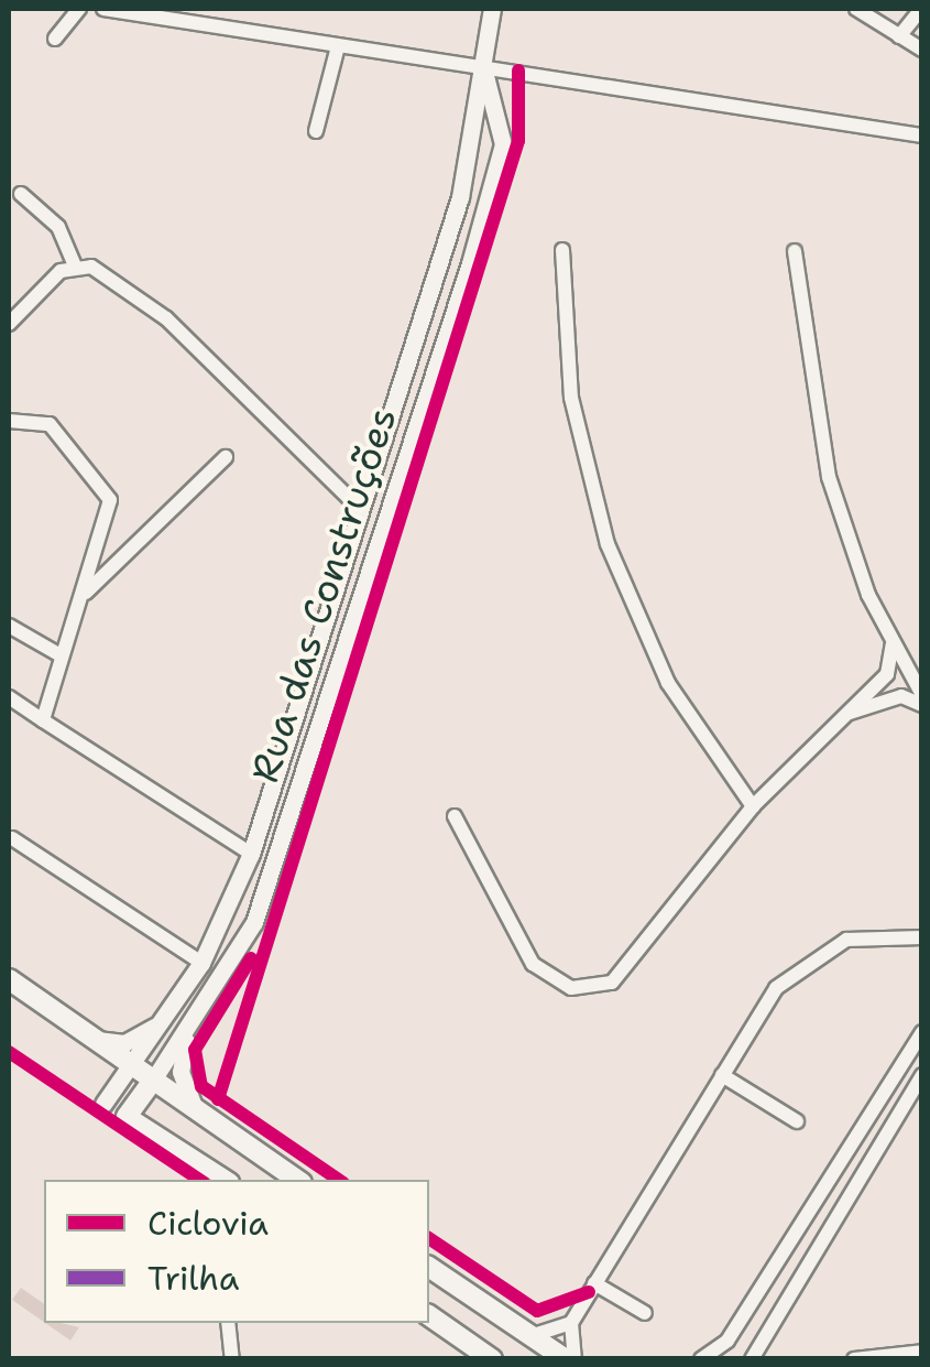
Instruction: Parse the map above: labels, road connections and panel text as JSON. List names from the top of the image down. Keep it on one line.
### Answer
{"streets":{"main road":["Rua das Construções"]},"legend":["Ciclovia","Trilha"]}
